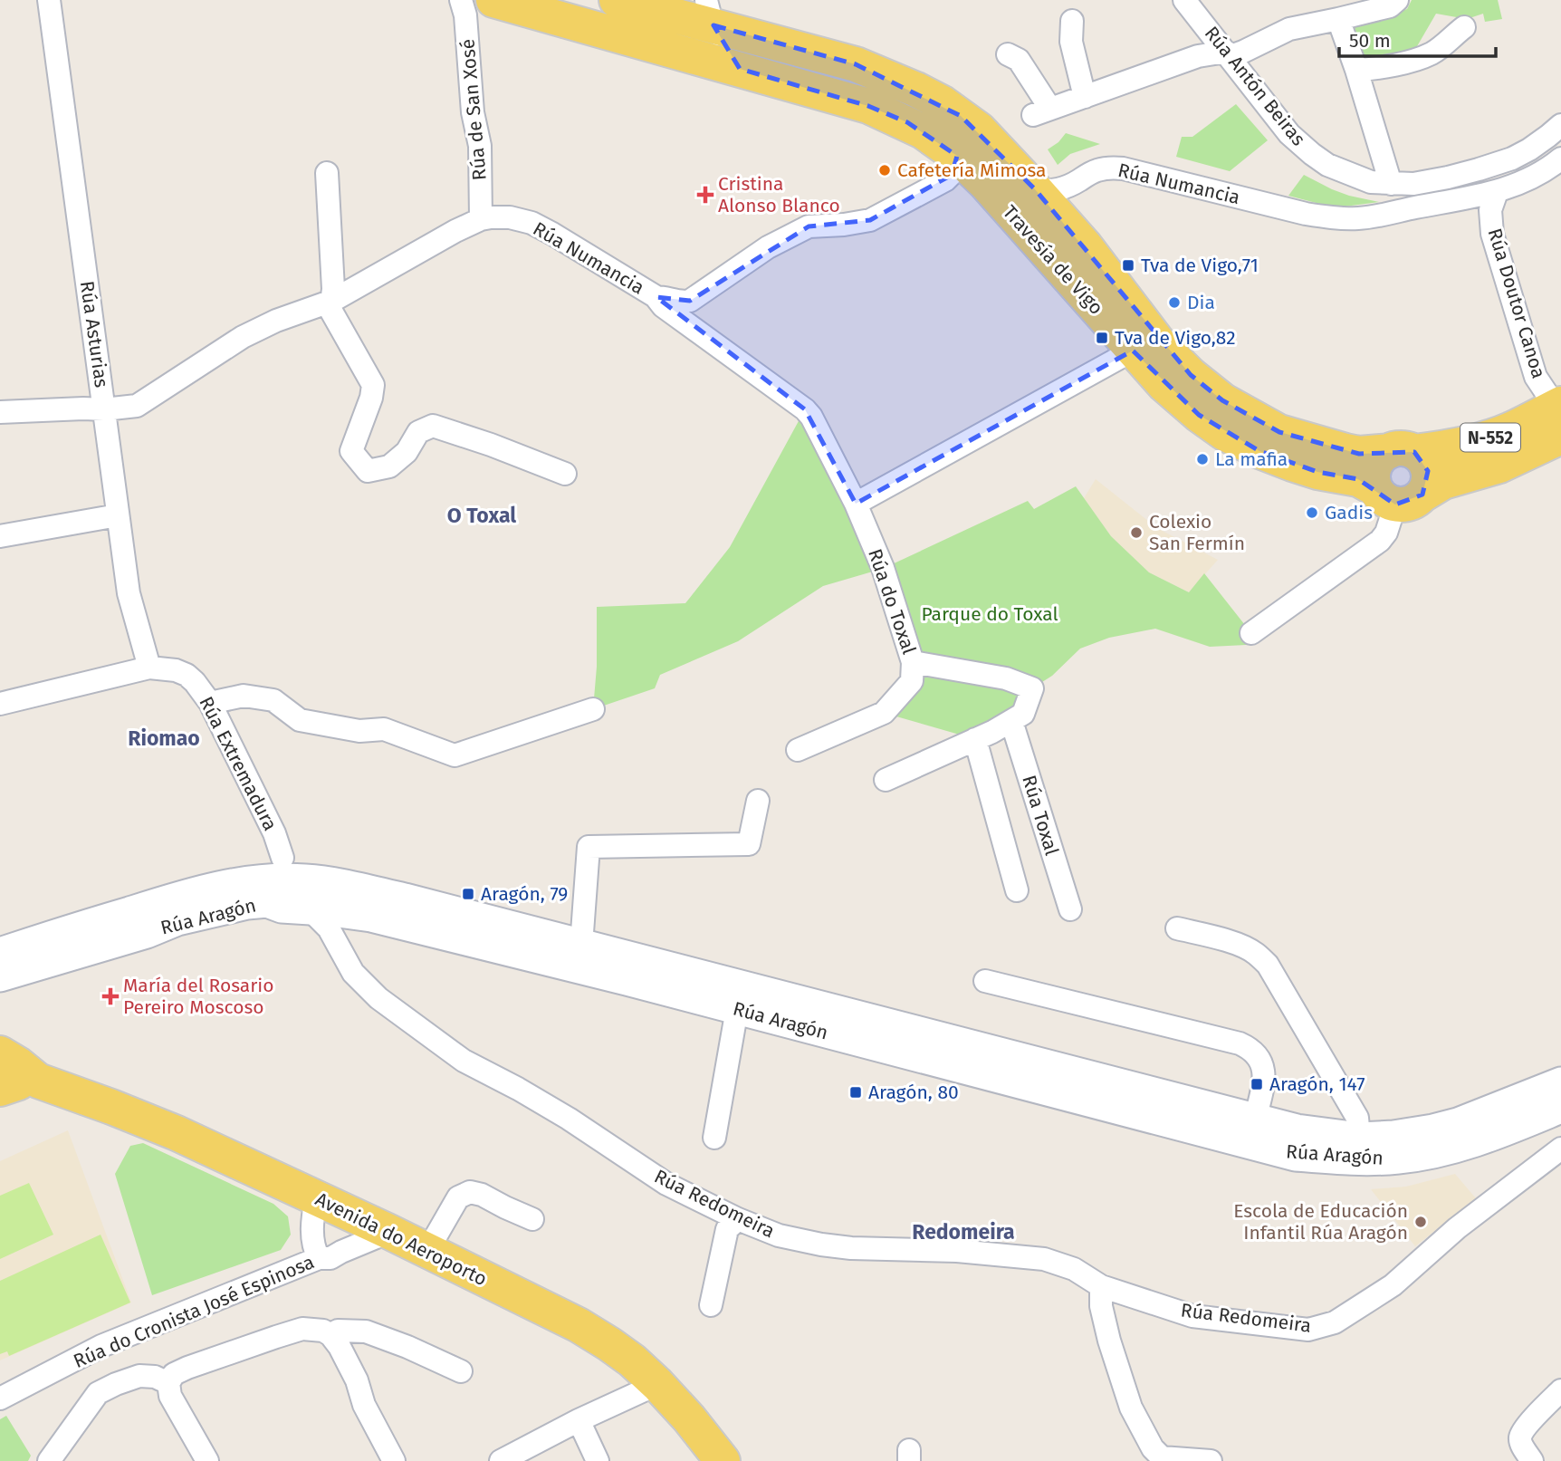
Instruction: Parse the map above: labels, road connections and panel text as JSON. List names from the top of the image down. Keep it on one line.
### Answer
{"streets":{"main road":["Rúa Numancia","Travesía de Vigo","N-552","Rúa Aragón","Avenida do Aeroporto"],"street":["Rúa Antón Beiras","Rúa de San Xosé","Rúa Doutor Canoa","Rúa Asturias","Rúa do Toxal","Rúa Extremadura","Rúa Toxal","Rúa Redomeira","Rúa do Cronista José Espinosa"]},"crossings":[["Rúa de San Xosé","Rúa Numancia"],["Rúa Numancia","Travesía de Vigo"],["Rúa Numancia","Rúa Doutor Canoa"],["Rúa Numancia","Rúa Asturias"],["Rúa Numancia","Rúa do Toxal"],["Travesía de Vigo","Rúa Doutor Canoa"],["Travesía de Vigo","N-552"],["Rúa Doutor Canoa","N-552"],["Rúa Asturias","Rúa Extremadura"],["Rúa Extremadura","Rúa Aragón"],["Rúa Aragón","Rúa Redomeira"],["Avenida do Aeroporto","Rúa do Cronista José Espinosa"]],"districts":["O Toxal","Riomao","Redomeira"],"parks":["Parque do Toxal"],"places":{"other":["Cafetería Mimosa","Dia","La mafia","Gadis","Colexio San Fermín","Escola de Educación Infantil Rúa Aragón"],"health":["Cristina Alonso Blanco","María del Rosario Pereiro Moscoso"],"transit":["Tva de Vigo,71","Tva de Vigo,82","Aragón, 79","Aragón, 147","Aragón, 80"]},"scale_bar":"50 m"}
